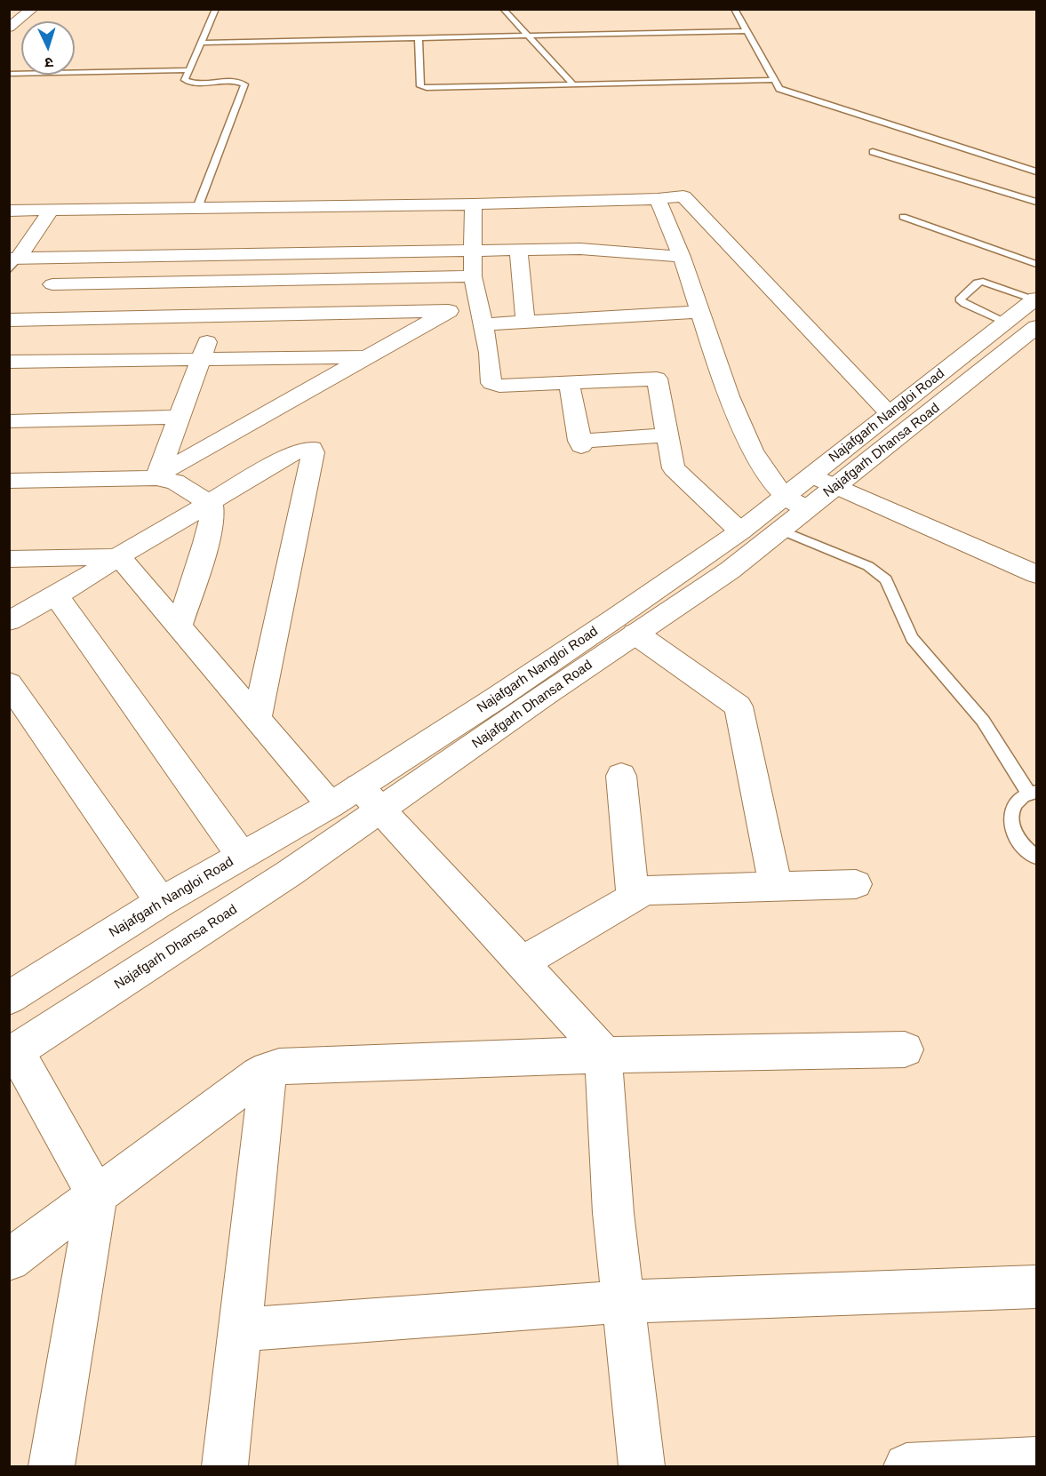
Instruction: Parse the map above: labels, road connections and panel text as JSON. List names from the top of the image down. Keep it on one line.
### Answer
{"streets":{"street":["Najafgarh Nangloi Road","Najafgarh Dhansa Road"]},"crossings":[["Najafgarh Nangloi Road","Najafgarh Dhansa Road"]],"north":"bottom"}
